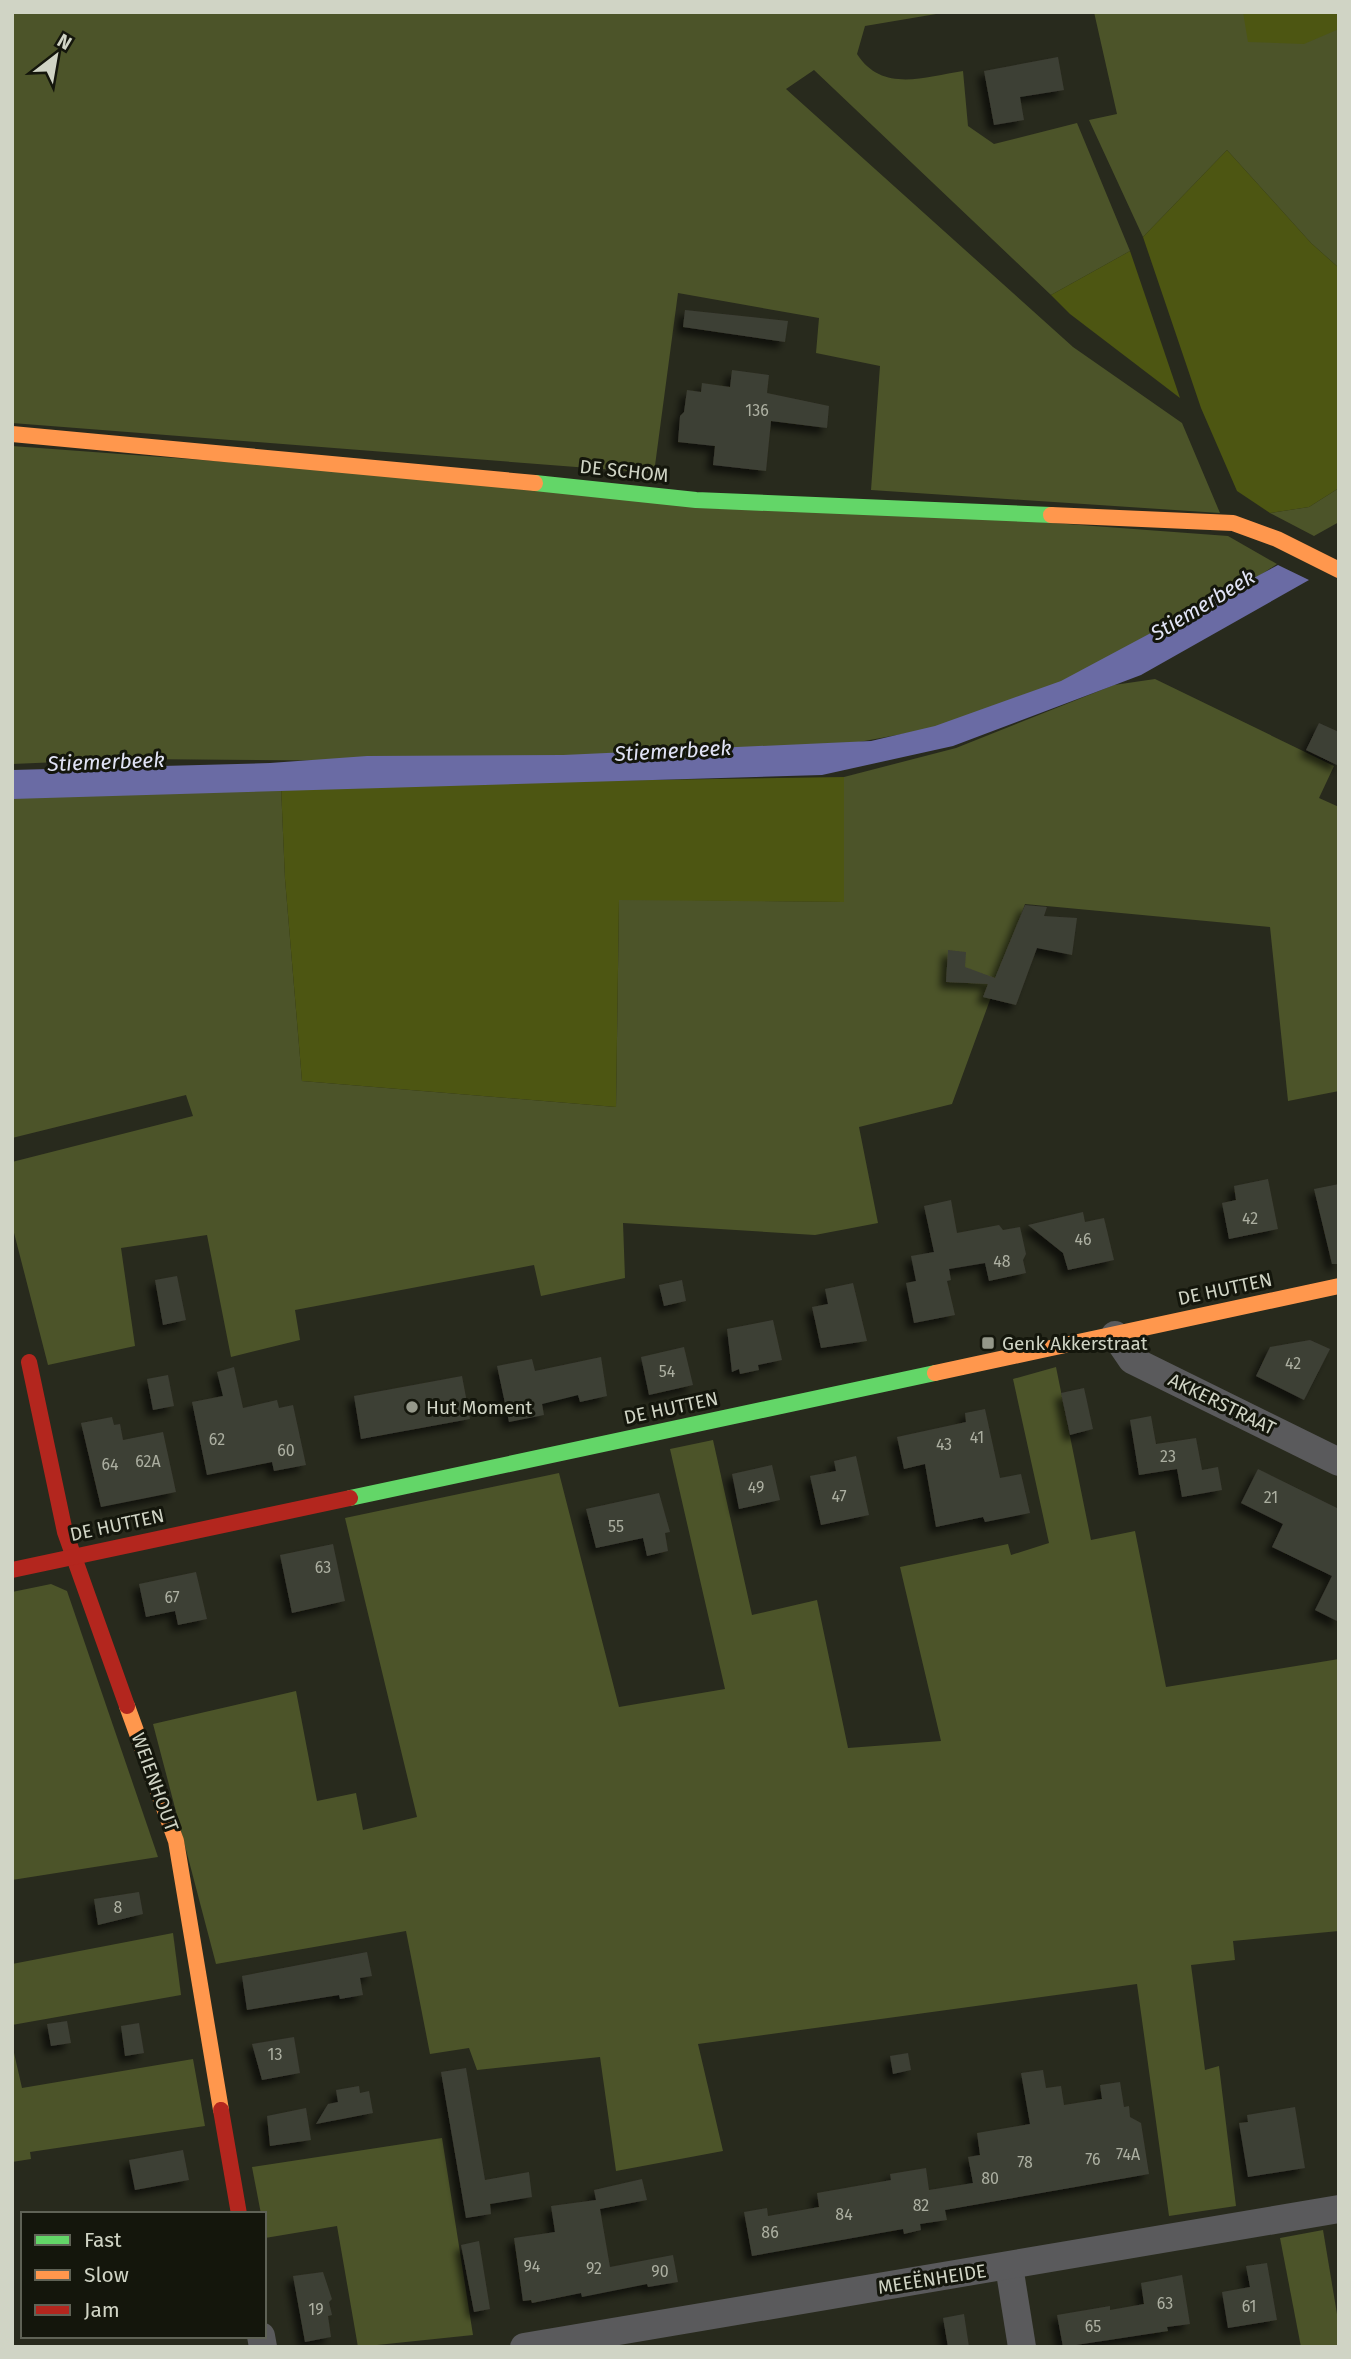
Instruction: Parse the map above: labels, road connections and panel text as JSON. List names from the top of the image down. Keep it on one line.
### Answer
{"streets":{"street":["DE SCHOM","DE HUTTEN","AKKERSTRAAT","WEIENHOUT","MEEËNHEIDE"]},"crossings":[["DE HUTTEN","AKKERSTRAAT"],["DE HUTTEN","WEIENHOUT"]],"water":["Stiemerbeek"],"places":{"transit":["Genk Akkerstraat"],"other":["Hut Moment"]},"house_numbers":["136","42","46","48","42","54","41","62","43","60","23","62A","64","49","47","21","55","63","67","8","13","74A","76","78","80","82","84","86","94","92","90","63","61","19","65"],"legend":["Fast","Slow","Jam"],"north":"top right"}
